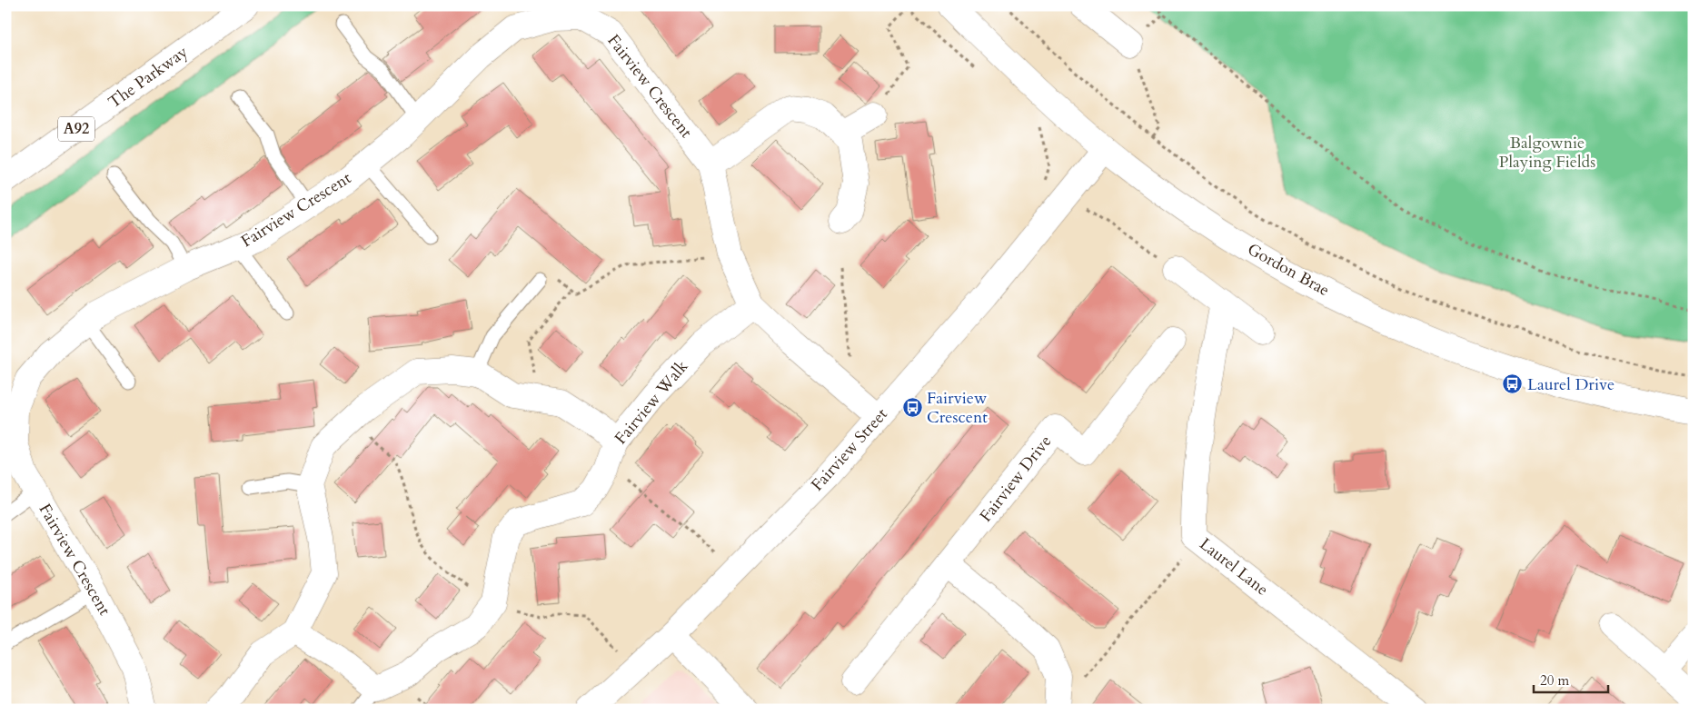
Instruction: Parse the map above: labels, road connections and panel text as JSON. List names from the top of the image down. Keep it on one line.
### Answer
{"streets":{"street":["The Parkway","Fairview Crescent","A92","Gordon Brae","Fairview Walk","Fairview Street","Fairview Drive","Laurel Lane"]},"crossings":[["Fairview Crescent","Fairview Walk"],["Fairview Crescent","Fairview Street"],["Gordon Brae","Fairview Street"]],"parks":["Balgownie Playing Fields"],"places":{"bus stop":["Laurel Drive","Fairview Crescent"]},"scale_bar":"20 m"}
